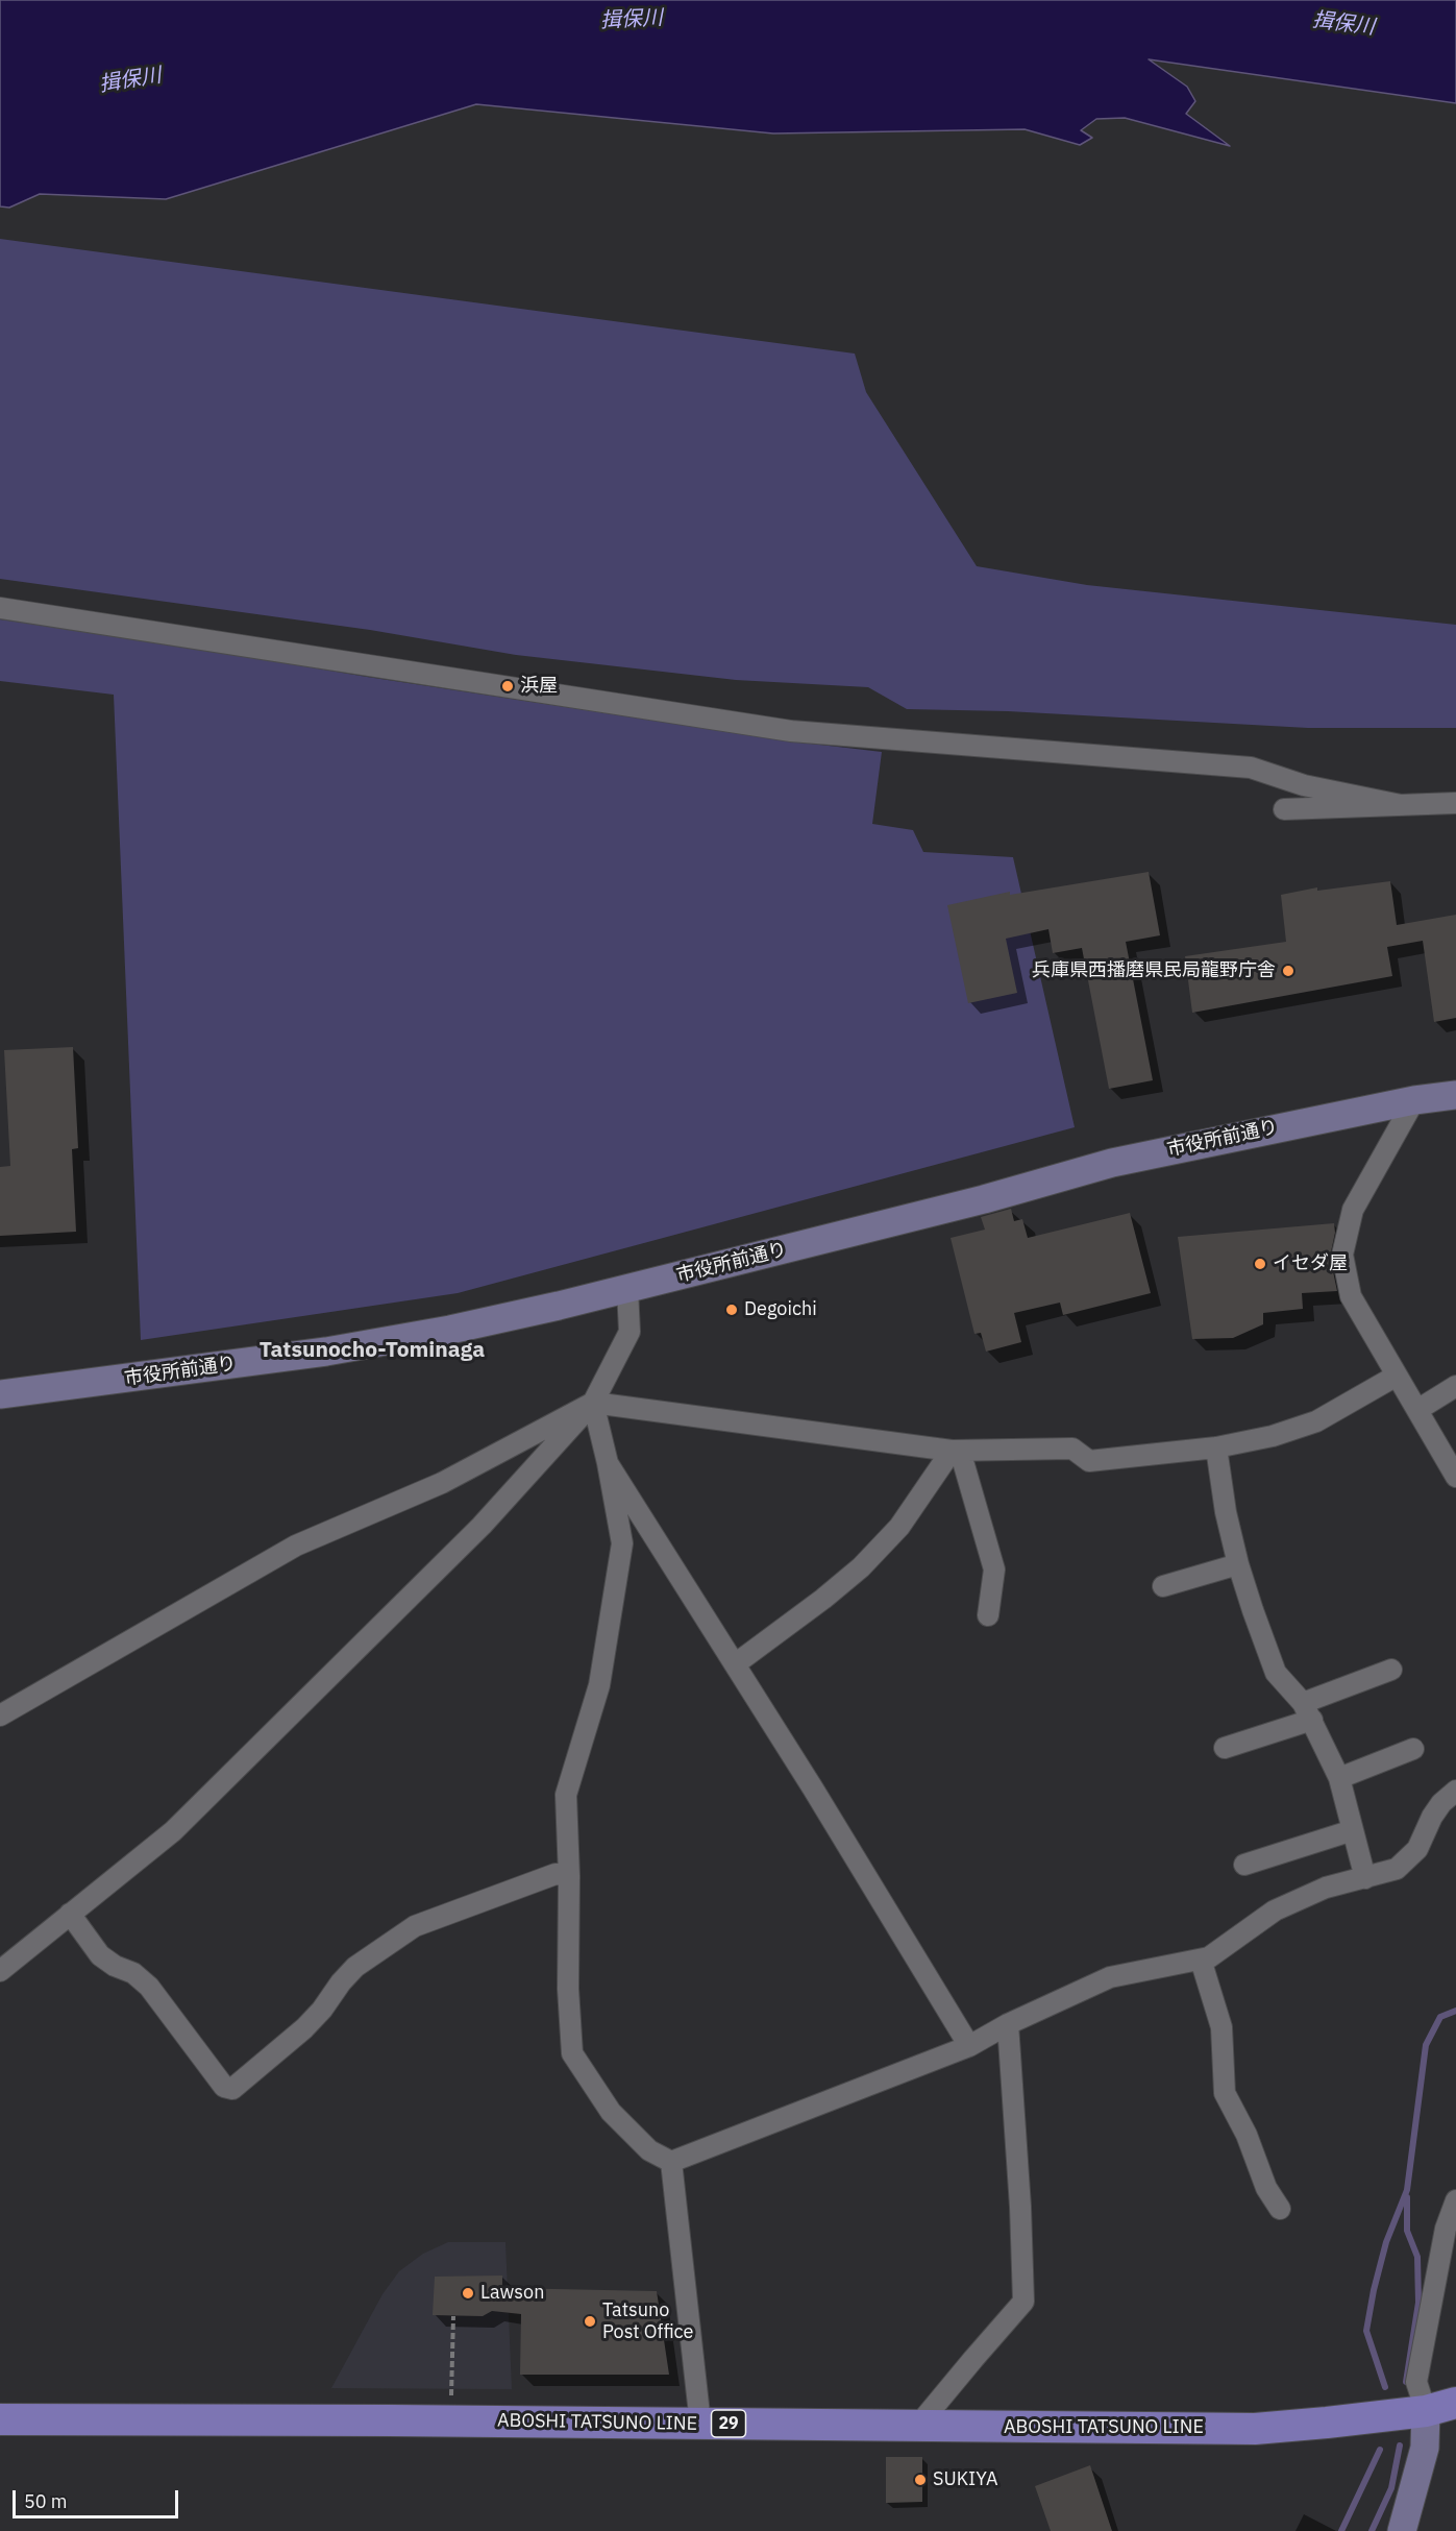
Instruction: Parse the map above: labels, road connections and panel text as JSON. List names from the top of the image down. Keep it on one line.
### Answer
{"streets":{"main road":["ABOSHI TATSUNO LINE","29"],"street":["市役所前通り"]},"districts":["Tatsunocho-Tominaga"],"water":["揖保川"],"places":["浜屋","兵庫県西播磨県民局龍野庁舎","イセダ屋","Degoichi","Lawson","Tatsuno Post Office","SUKIYA"],"scale_bar":"50 m"}
